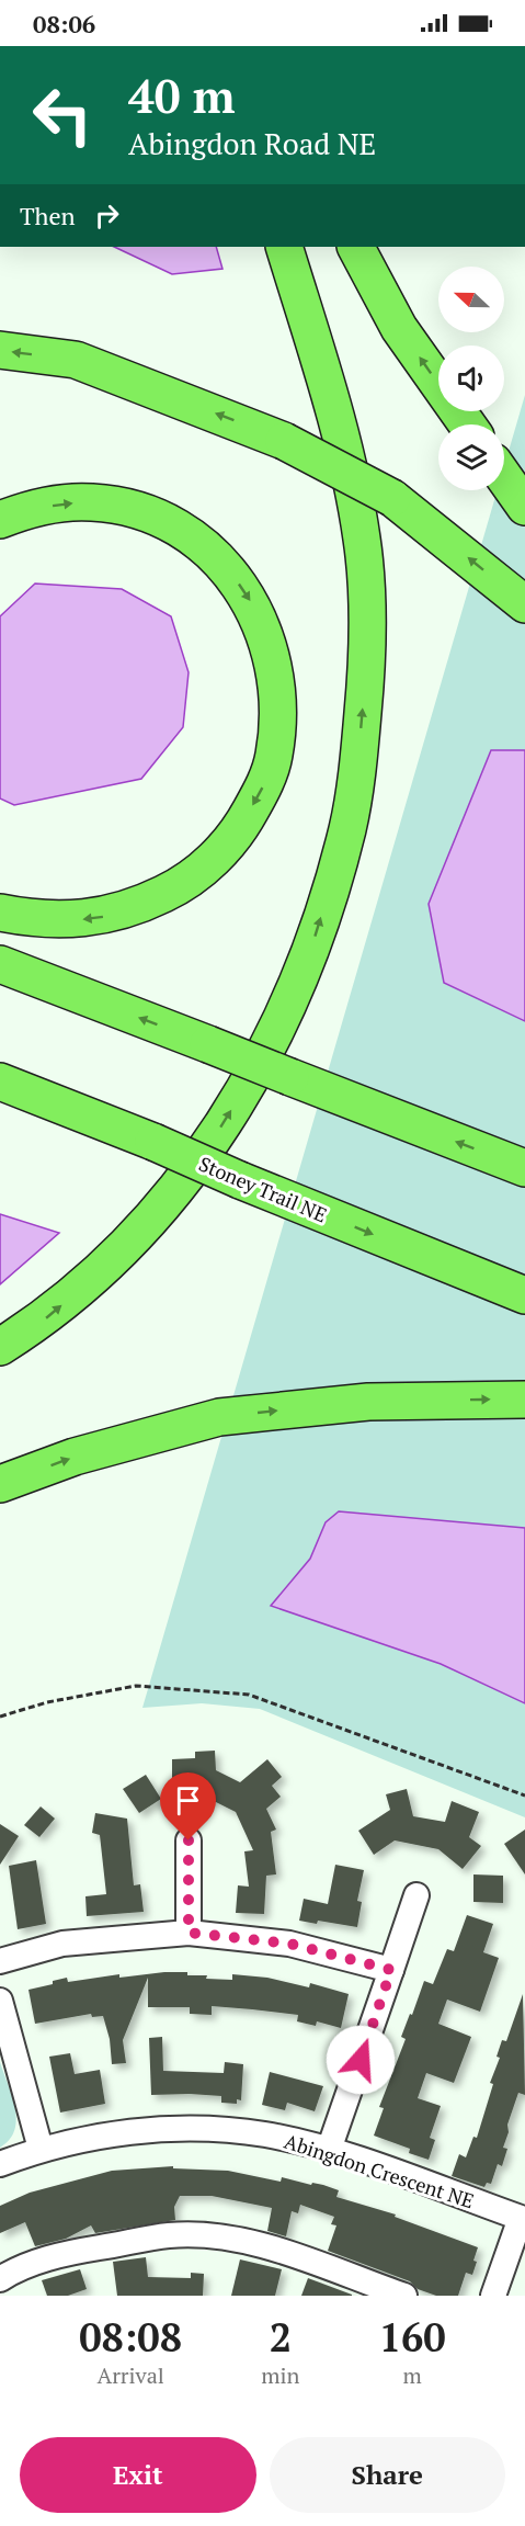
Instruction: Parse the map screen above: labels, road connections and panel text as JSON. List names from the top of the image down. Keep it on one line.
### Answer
{"streets":{"highway":["Stoney Trail NE"],"street":["Abingdon Crescent NE"]},"north":"left","page":{"status":"08:06","turn":["40 m","Abingdon Road NE"],"then":"Then","eta":["08:08","Arrival","2","min","160","m"],"buttons":["Exit","Share"]}}
